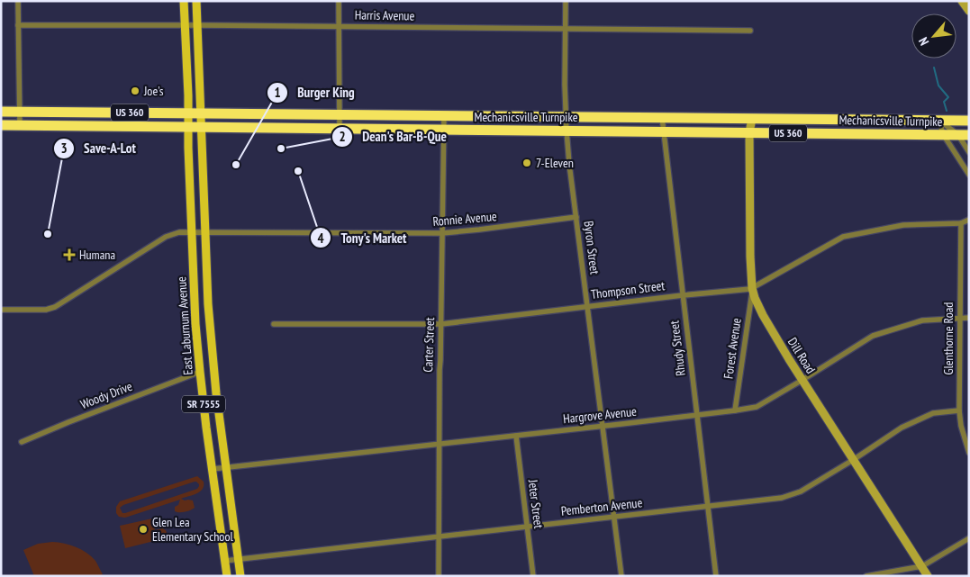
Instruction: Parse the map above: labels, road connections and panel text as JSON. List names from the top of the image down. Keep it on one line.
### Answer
{"streets":{"highway":["US 360","Mechanicsville Turnpike"],"main road":["East Laburnum Avenue","SR 7555"],"street":["Harris Avenue","Ronnie Avenue","Byron Street","Thompson Street","Glenthorne Road","Carter Street","Rhudy Street","Forest Avenue","Dill Road","Woody Drive","Hargrove Avenue","Jeter Street","Pemberton Avenue"]},"crossings":[["Harris Avenue","Byron Street"],["Mechanicsville Turnpike","Byron Street"],["Mechanicsville Turnpike","East Laburnum Avenue"],["Mechanicsville Turnpike","Carter Street"],["Mechanicsville Turnpike","Rhudy Street"],["Mechanicsville Turnpike","Dill Road"],["Ronnie Avenue","Byron Street"],["Ronnie Avenue","East Laburnum Avenue"],["Ronnie Avenue","Carter Street"],["Byron Street","Thompson Street"],["Byron Street","Hargrove Avenue"],["Byron Street","Pemberton Avenue"],["Thompson Street","Glenthorne Road"],["Thompson Street","Carter Street"],["Thompson Street","Rhudy Street"],["Thompson Street","Forest Avenue"],["Thompson Street","Dill Road"],["East Laburnum Avenue","Woody Drive"],["East Laburnum Avenue","Hargrove Avenue"],["East Laburnum Avenue","Pemberton Avenue"],["Glenthorne Road","Hargrove Avenue"],["Glenthorne Road","Pemberton Avenue"],["Carter Street","Hargrove Avenue"],["Carter Street","Pemberton Avenue"],["Rhudy Street","Hargrove Avenue"],["Rhudy Street","Pemberton Avenue"],["Forest Avenue","Dill Road"],["Forest Avenue","Hargrove Avenue"],["Dill Road","Hargrove Avenue"],["Dill Road","Pemberton Avenue"],["Hargrove Avenue","Jeter Street"],["Jeter Street","Pemberton Avenue"]],"places":{"other":["Joe's","Dean's Bar-B-Que","7-Eleven","Burger King","Tony's Market","Save-A-Lot","Glen Lea Elementary School"],"health":["Humana"]},"north":"bottom left"}
